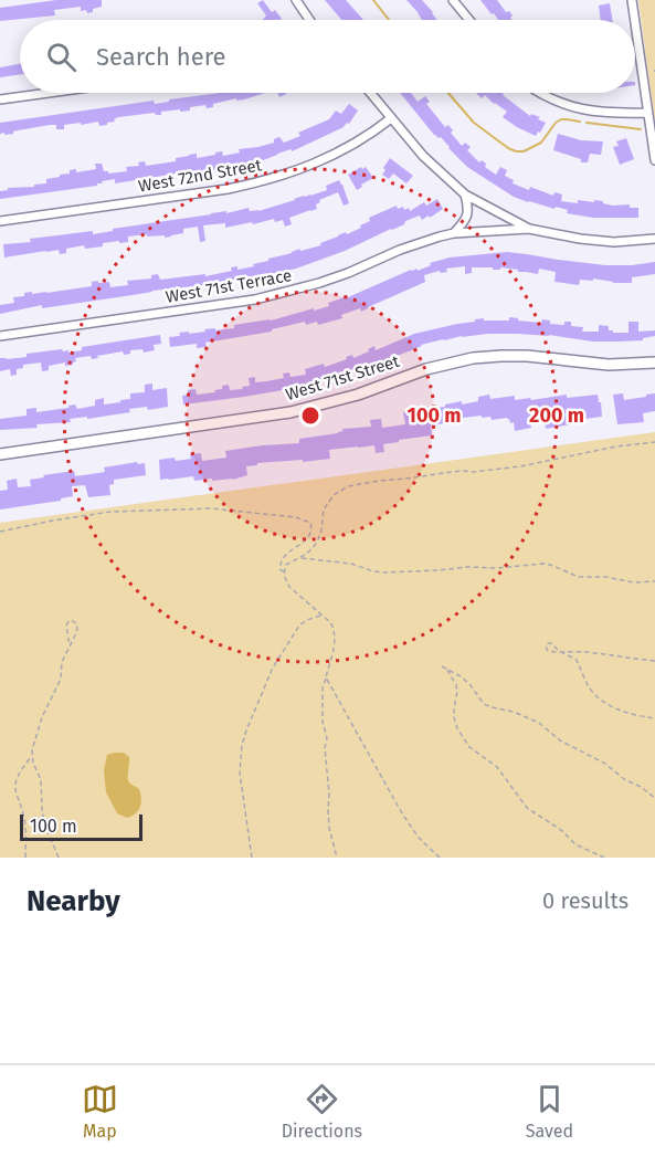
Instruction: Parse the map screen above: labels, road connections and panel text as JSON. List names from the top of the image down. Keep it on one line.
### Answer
{"streets":{"street":["West 72nd Street","West 71st Terrace","West 71st Street"]},"scale_bar":"100 m","page":{"search":"Search here","scale":"100 m","heading":["Nearby","0 results"],"nav":["Map","Directions","Saved"]},"rings":["100 m","200 m"]}
